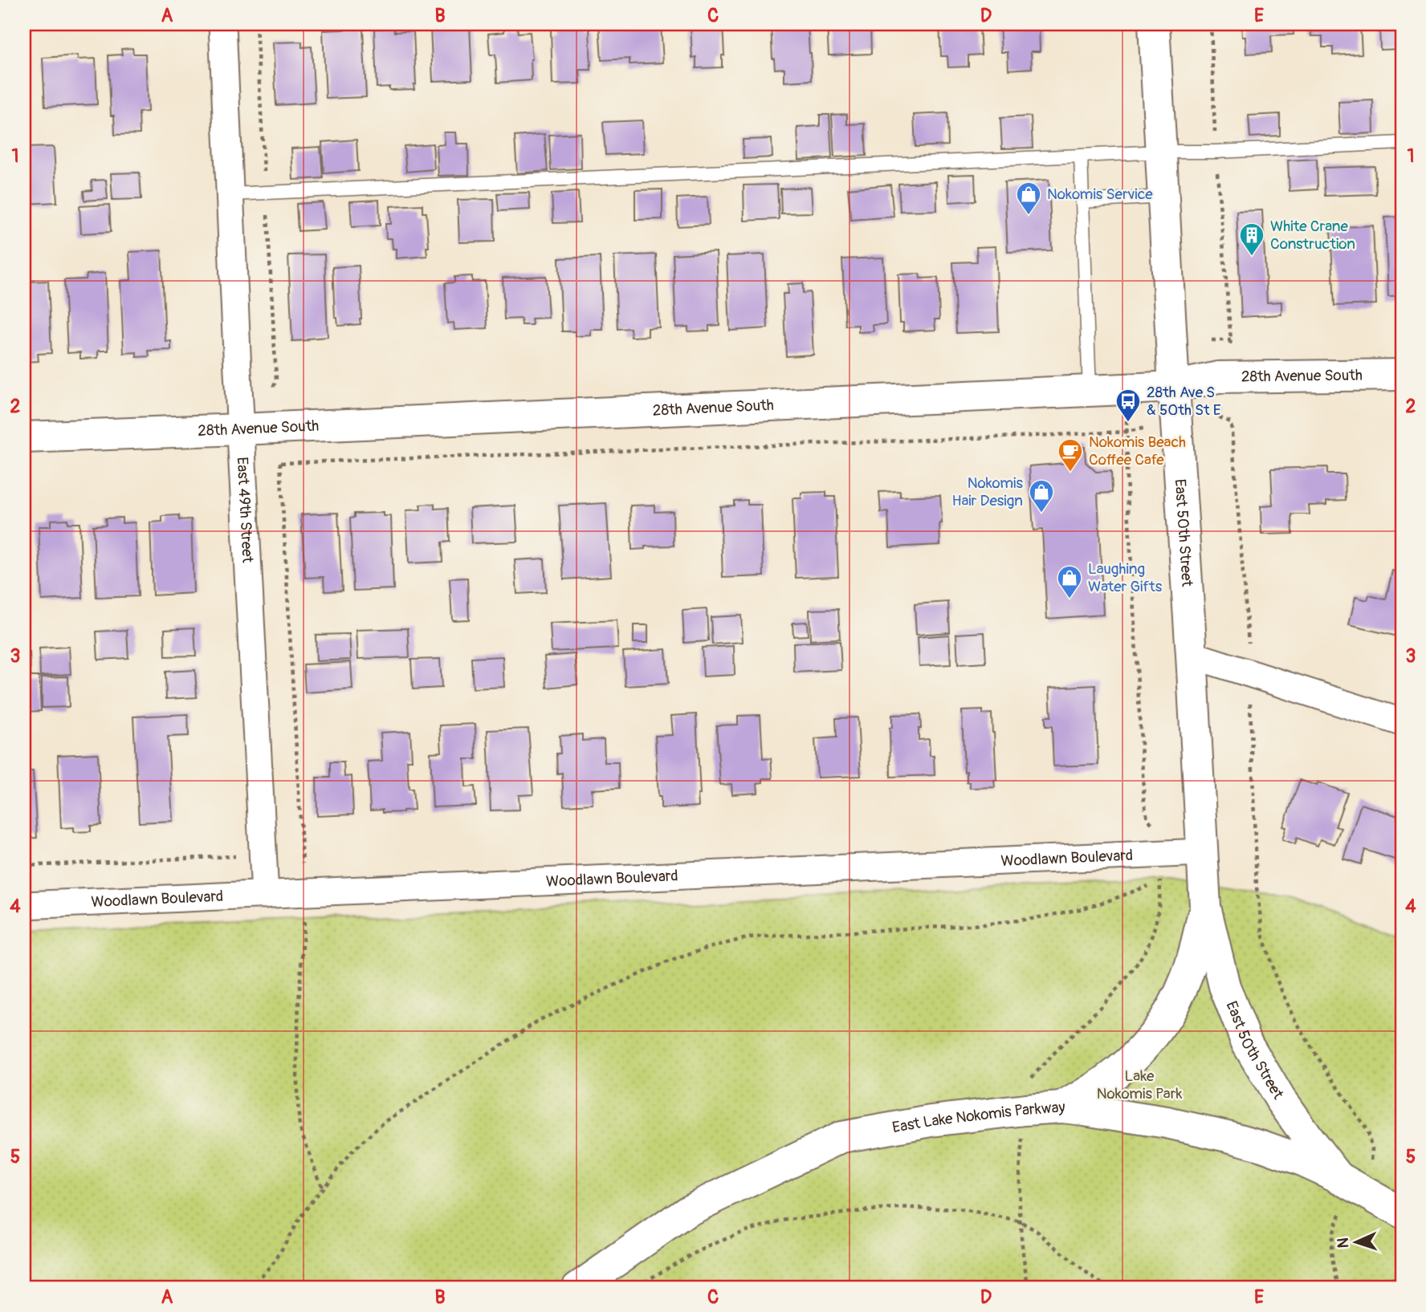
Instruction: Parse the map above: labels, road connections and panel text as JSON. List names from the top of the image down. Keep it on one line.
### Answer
{"streets":{"street":["28th Avenue South","East 49th Street","East 50th Street","Woodlawn Boulevard","East Lake Nokomis Parkway"]},"crossings":[["28th Avenue South","East 49th Street"],["28th Avenue South","East 50th Street"],["East 49th Street","Woodlawn Boulevard"],["East 50th Street","Woodlawn Boulevard"],["East 50th Street","East Lake Nokomis Parkway"]],"parks":["Lake Nokomis Park"],"places":{"shop":["Nokomis Service","Nokomis Hair Design","Laughing Water Gifts"],"building":["White Crane Construction"],"bus stop":["28th Ave S & 50th St E"],"cafe":["Nokomis Beach Coffee Cafe"]},"north":"left","grid":{"columns":["A","B","C","D","E"],"rows":["1","2","3","4","5"]}}
